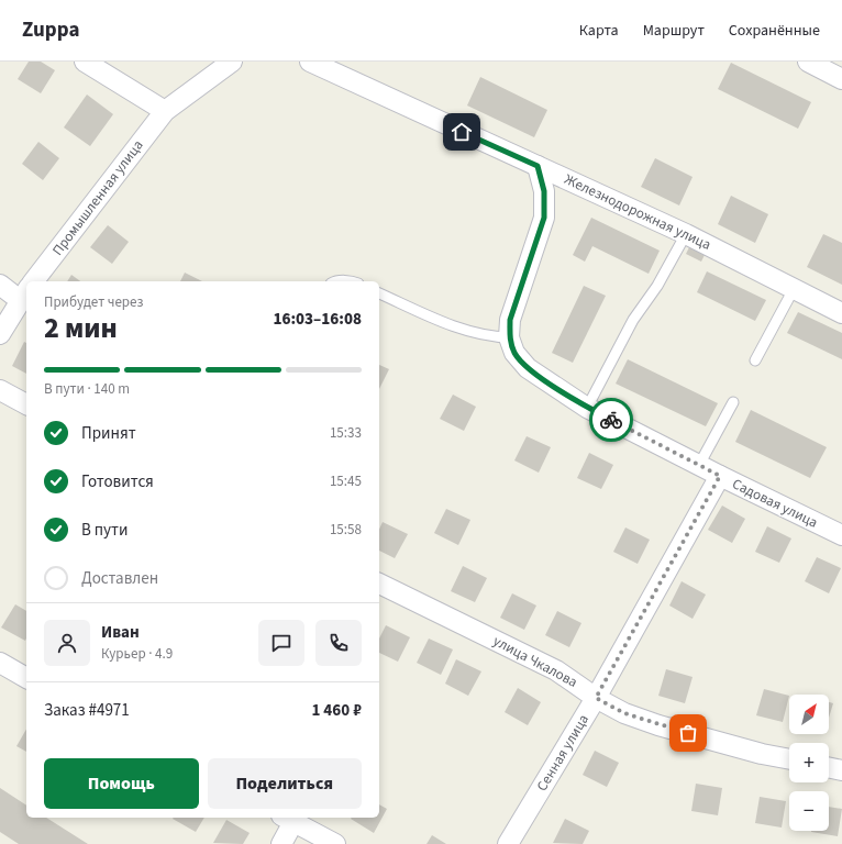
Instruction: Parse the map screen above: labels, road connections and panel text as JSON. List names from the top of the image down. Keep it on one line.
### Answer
{"streets":{"street":["Промышленная улица","Железнодорожная улица","Садовая улица","улица Чкалова","Сенная улица"]},"crossings":[["Садовая улица","Сенная улица"],["улица Чкалова","Сенная улица"]],"north":"top right","page":{"header":"Zuppa","nav":["Карта","Маршрут","Сохранённые"],"heading":["2 мин","Прибудет через","16:03–16:08"],"panel":["Иван","Курьер · 4.9","Заказ #4971","1 460 ₽"],"bar":"В пути · 140 m","list":[["Принят","15:33"],["Готовится","15:45"],["В пути","15:58"],"Доставлен"],"map_buttons":["+","−"],"buttons":["Помощь","Поделиться"]}}
